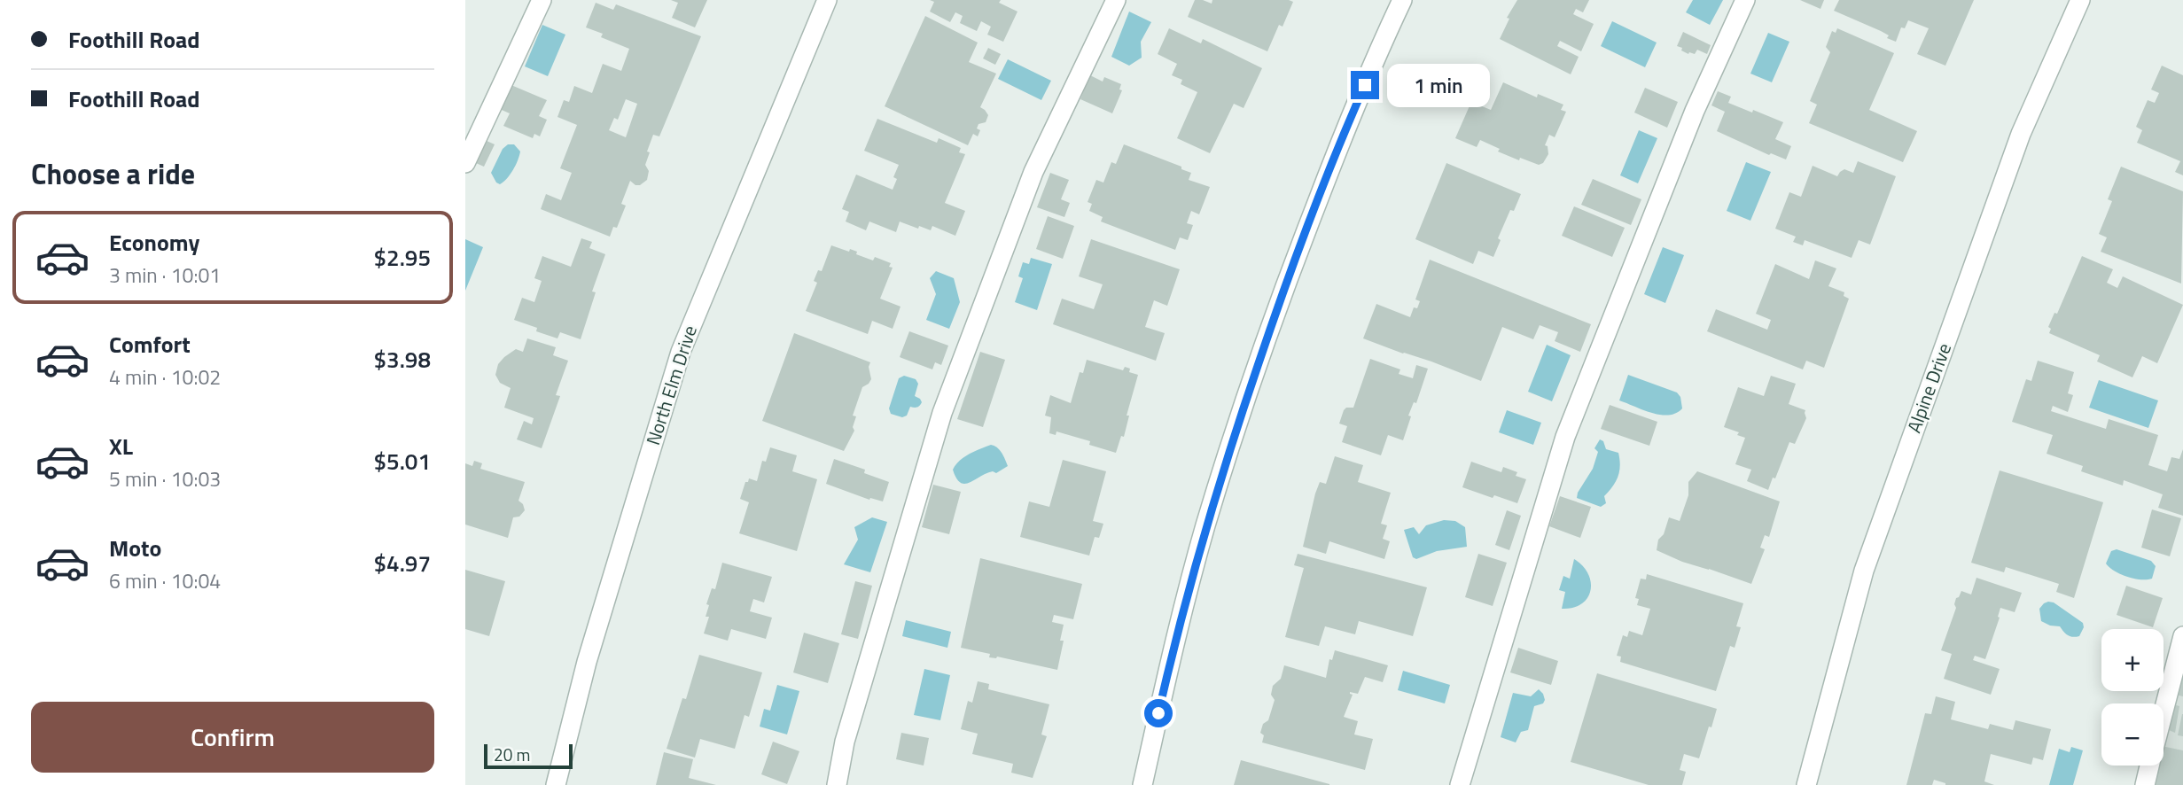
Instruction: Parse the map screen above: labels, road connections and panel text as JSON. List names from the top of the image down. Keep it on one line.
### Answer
{"streets":{"street":["North Elm Drive","Alpine Drive"]},"scale_bar":"20 m","page":{"banner":["Foothill Road","Foothill Road"],"bubble":"1 min","heading":"Choose a ride","list":[{"name":"Economy","note":"3 min · 10:01","value":"$2.95"},{"name":"Comfort","note":"4 min · 10:02","value":"$3.98"},{"name":"XL","note":"5 min · 10:03","value":"$5.01"},{"name":"Moto","note":"6 min · 10:04","value":"$4.97"}],"map_buttons":["+","−"],"buttons":"Confirm","scale":"20 m"}}
